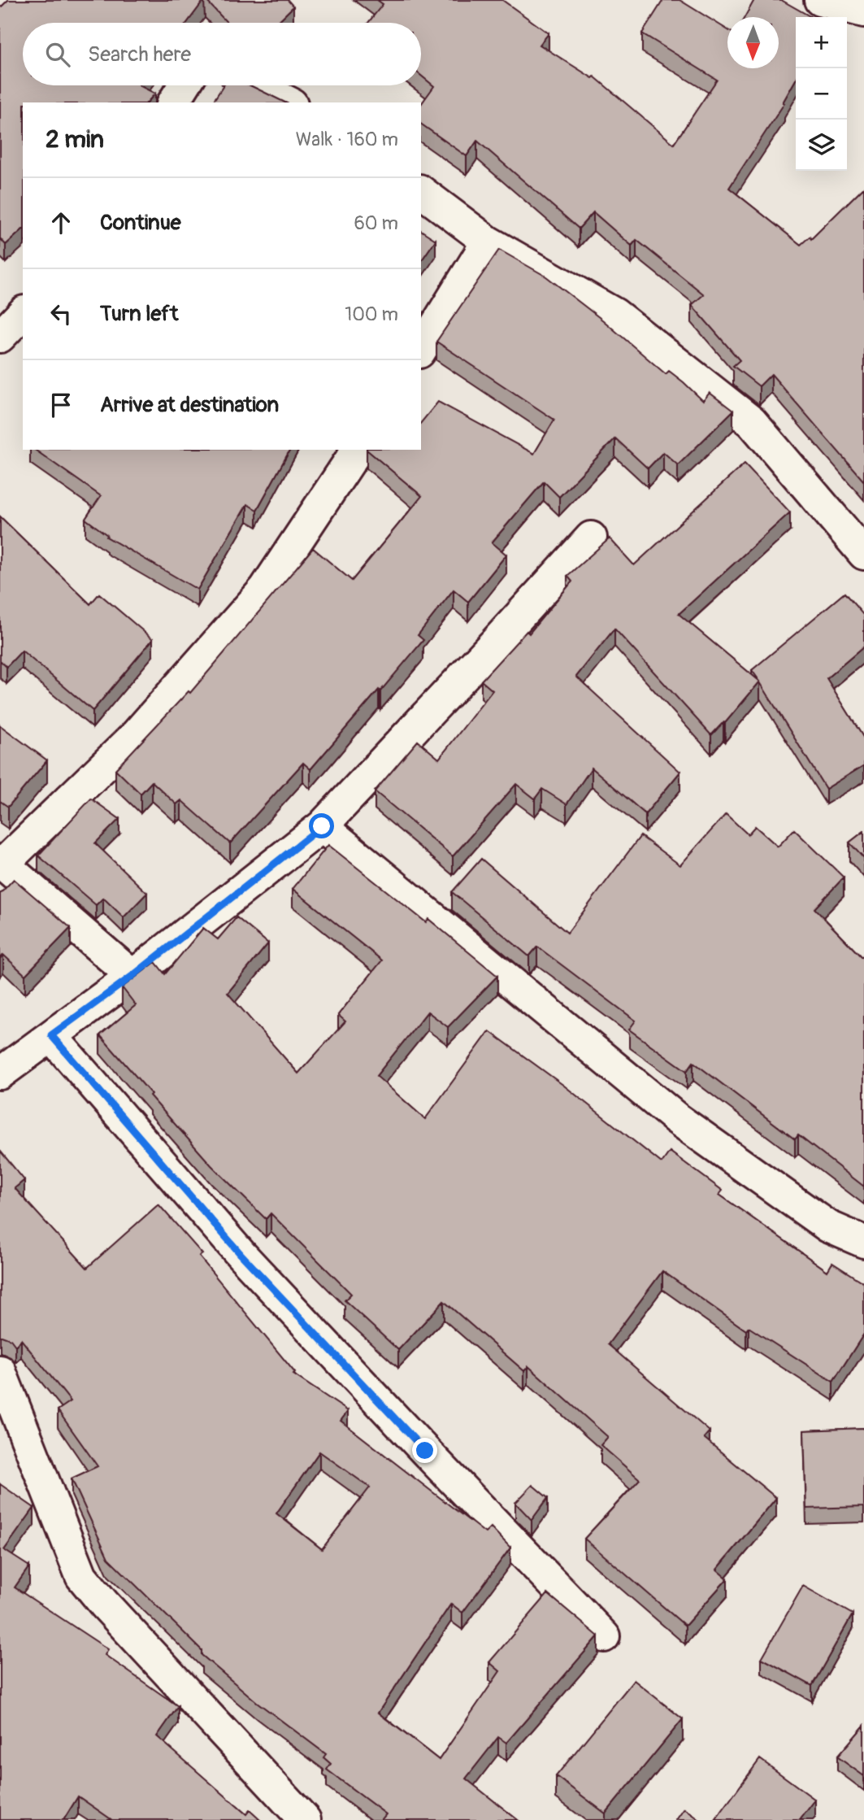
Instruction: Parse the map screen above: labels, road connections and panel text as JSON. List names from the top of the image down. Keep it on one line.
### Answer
{"north":"bottom","page":{"map_buttons":["+","−"],"search":"Search here","heading":["2 min","Walk · 160 m"],"list":[["Continue","60 m"],["Turn left","100 m"],"Arrive at destination"]}}
